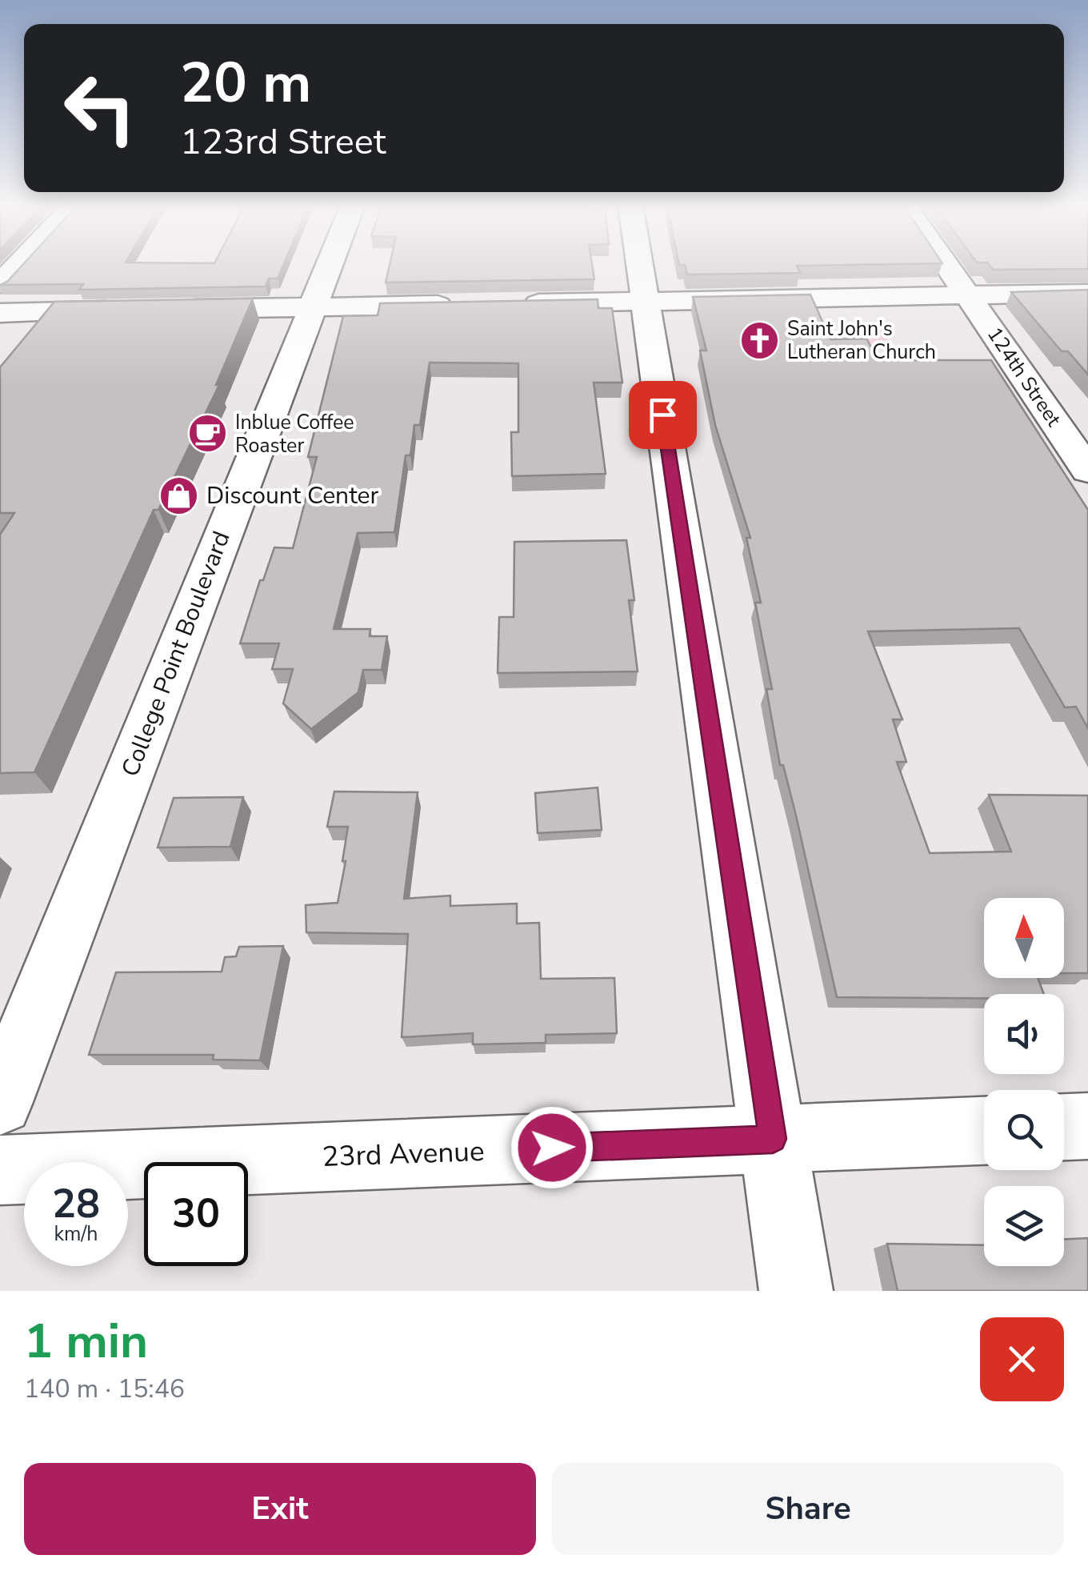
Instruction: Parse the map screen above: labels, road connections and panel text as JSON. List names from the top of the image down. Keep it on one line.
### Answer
{"streets":{"street":["124th Street","College Point Boulevard","23rd Avenue"]},"places":{"church":["Saint John's Lutheran Church"],"cafe":["Inblue Coffee Roaster"],"shop":["Discount Center"]},"north":"top","page":{"turn":["20 m","123rd Street"],"speed":"28 km/h","limit":"30","heading":["1 min","140 m · 15:46"],"buttons":["Exit","Share"]}}
